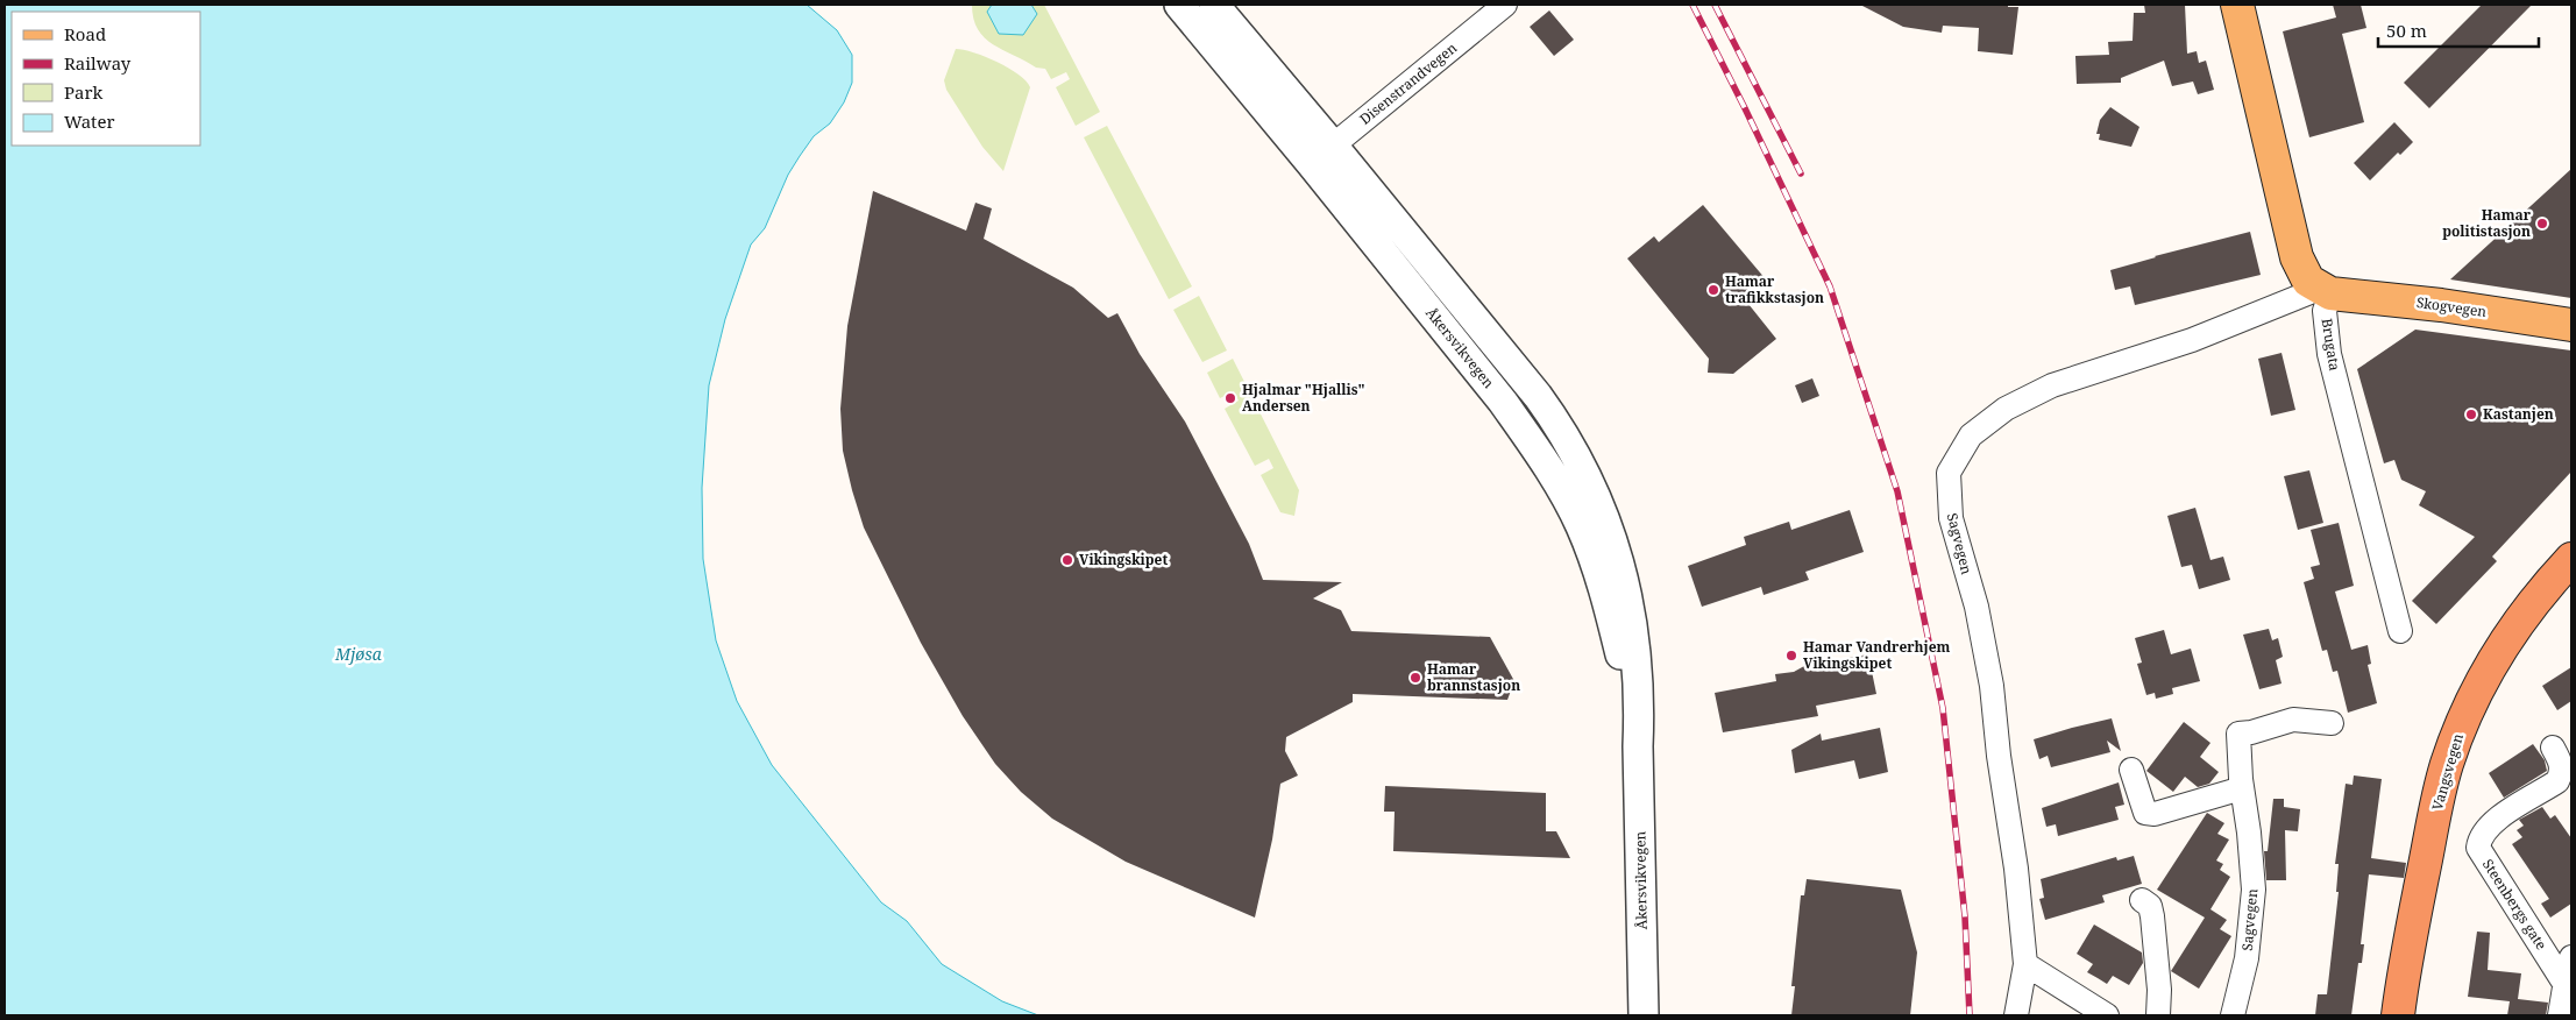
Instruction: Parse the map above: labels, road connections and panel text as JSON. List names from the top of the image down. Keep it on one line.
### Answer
{"streets":{"highway":["Vangsvegen"],"main road":["Skogvegen"],"street":["Disenstrandvegen","Brugata","Åkersvikvegen","Sagvegen","Steenbergs gate"]},"crossings":[["Disenstrandvegen","Åkersvikvegen"],["Skogvegen","Brugata"],["Skogvegen","Sagvegen"],["Brugata","Sagvegen"]],"water":["Mjøsa"],"places":["Hamar politistasjon","Hamar trafikkstasjon","Hjalmar \"Hjallis\" Andersen","Kastanjen","Vikingskipet","Hamar Vandrerhjem Vikingskipet","Hamar brannstasjon"],"legend":["Road","Railway","Park","Water"],"scale_bar":"50 m"}
